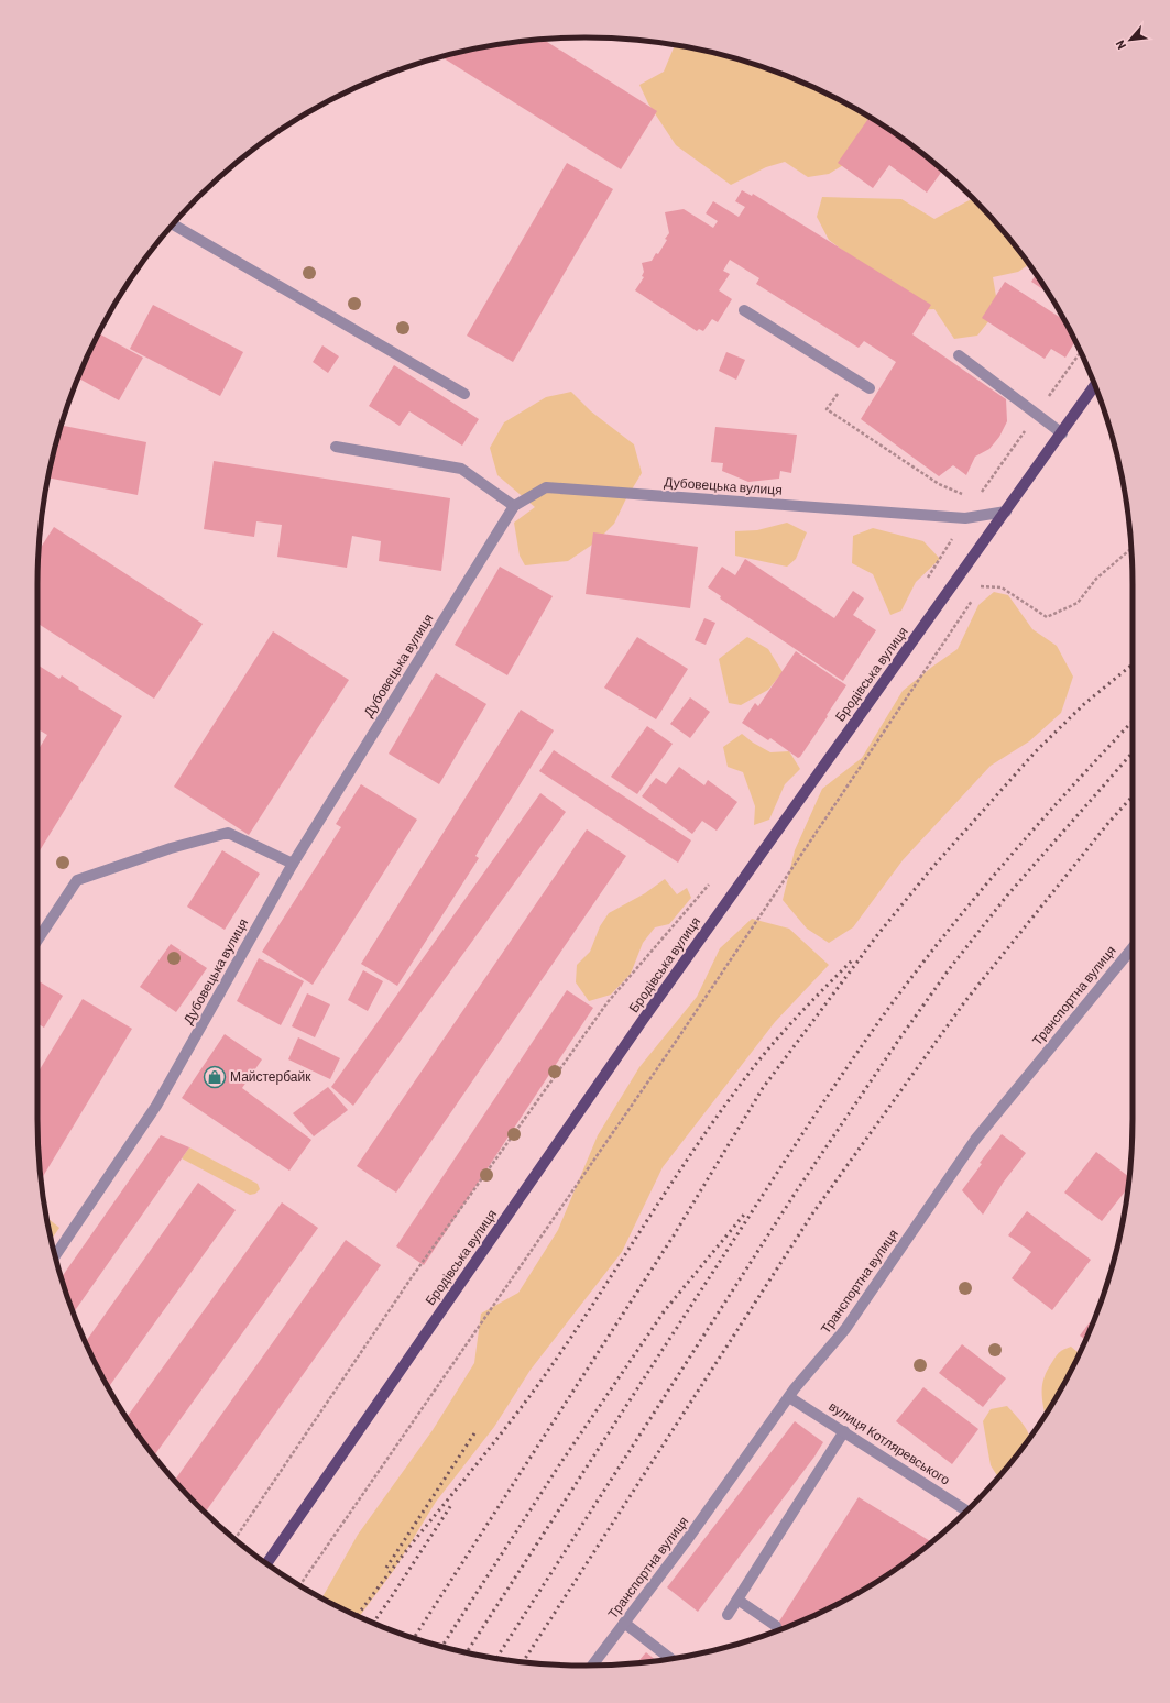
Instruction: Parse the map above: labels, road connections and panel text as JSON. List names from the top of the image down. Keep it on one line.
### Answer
{"streets":{"main road":["Бродівська вулиця"],"street":["Дубовецька вулиця","Транспортна вулиця","вулиця Котляревського"]},"crossings":[["Дубовецька вулиця","Бродівська вулиця"],["Транспортна вулиця","вулиця Котляревського"]],"places":{"shop":["Майстербайк"]},"north":"bottom left"}
